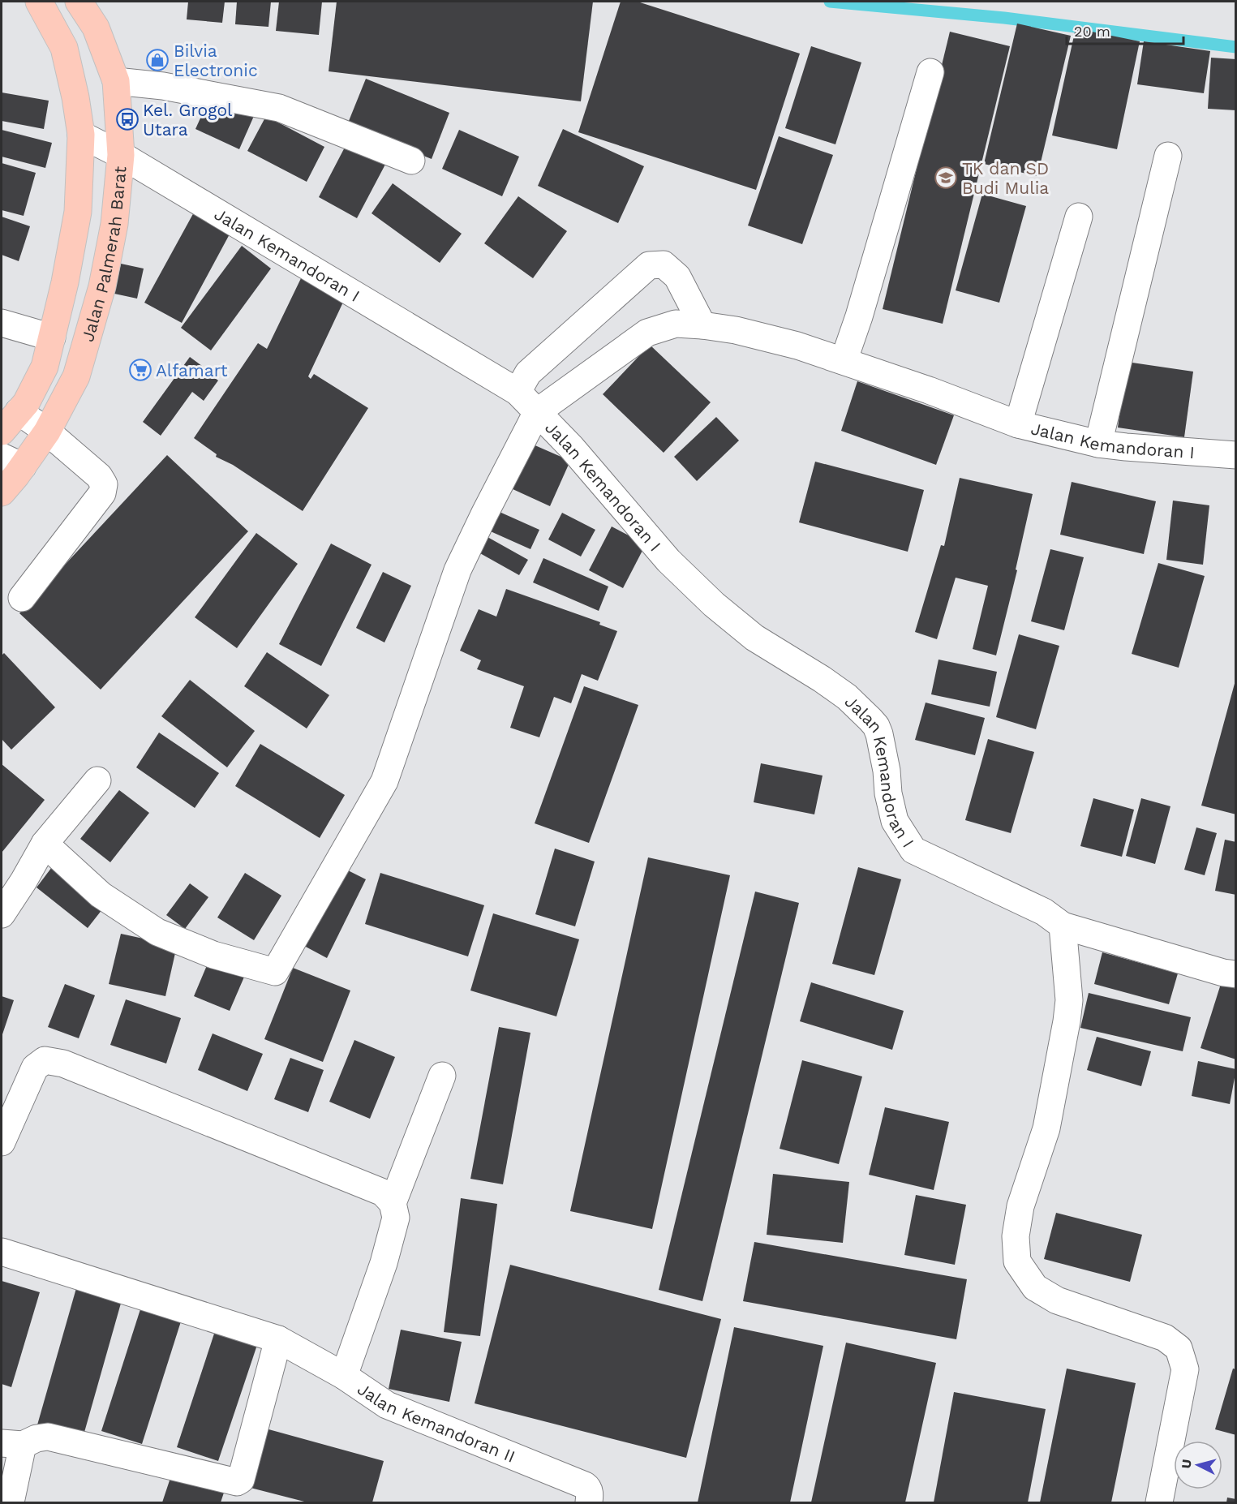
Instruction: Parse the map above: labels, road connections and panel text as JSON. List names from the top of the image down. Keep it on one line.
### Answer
{"streets":{"main road":["Jalan Palmerah Barat"],"street":["Jalan Kemandoran I","Jalan Kemandoran II"]},"crossings":[["Jalan Palmerah Barat","Jalan Kemandoran I"]],"places":{"shop":["Bilvia Electronic"],"bus stop":["Kel. Grogol Utara"],"school or university":["TK dan SD Budi Mulia"],"supermarket":["Alfamart"]},"scale_bar":"20 m","north":"left"}
